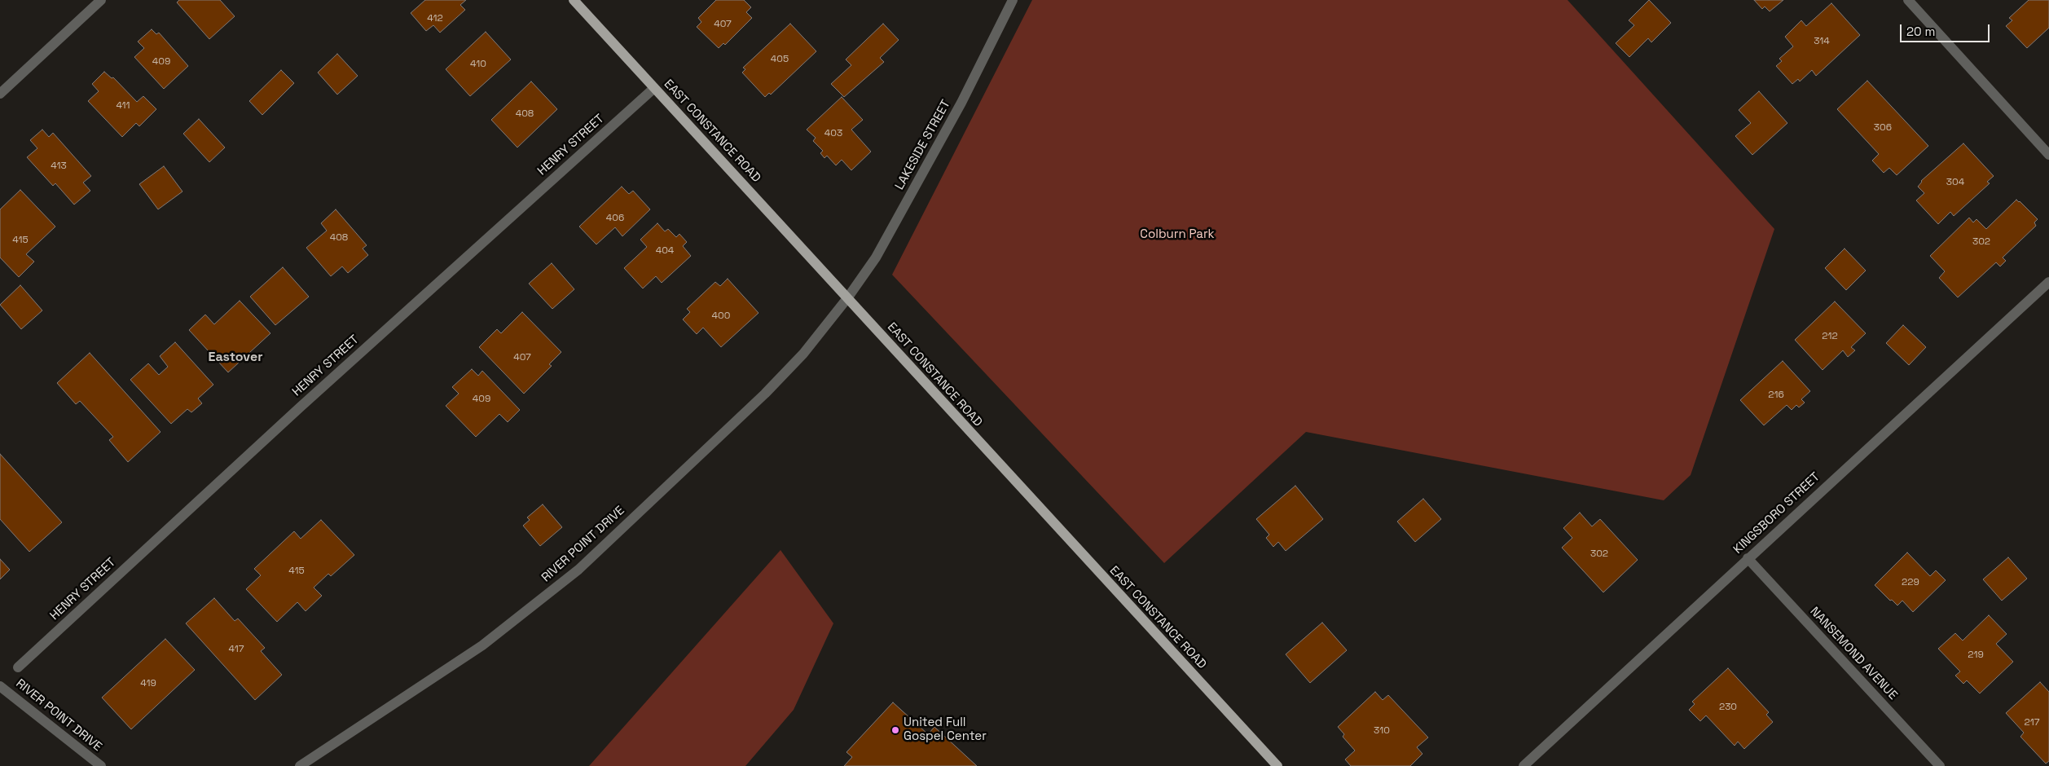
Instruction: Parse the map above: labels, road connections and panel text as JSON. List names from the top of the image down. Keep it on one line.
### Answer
{"streets":{"main road":["EAST CONSTANCE ROAD"],"street":["HENRY STREET","LAKESIDE STREET","KINGSBORO STREET","RIVER POINT DRIVE","NANSEMOND AVENUE"]},"crossings":[["EAST CONSTANCE ROAD","HENRY STREET"],["EAST CONSTANCE ROAD","LAKESIDE STREET"],["EAST CONSTANCE ROAD","RIVER POINT DRIVE"],["LAKESIDE STREET","RIVER POINT DRIVE"],["KINGSBORO STREET","NANSEMOND AVENUE"]],"districts":["Eastover"],"parks":["Colburn Park"],"places":["United Full Gospel Center"],"house_numbers":["412","407","314","405","409","410","411","408","306","403","413","304","406","408","415","302","404","400","212","407","216","409","302","415","229","417","219","419","230","217","310"],"scale_bar":"20 m"}
